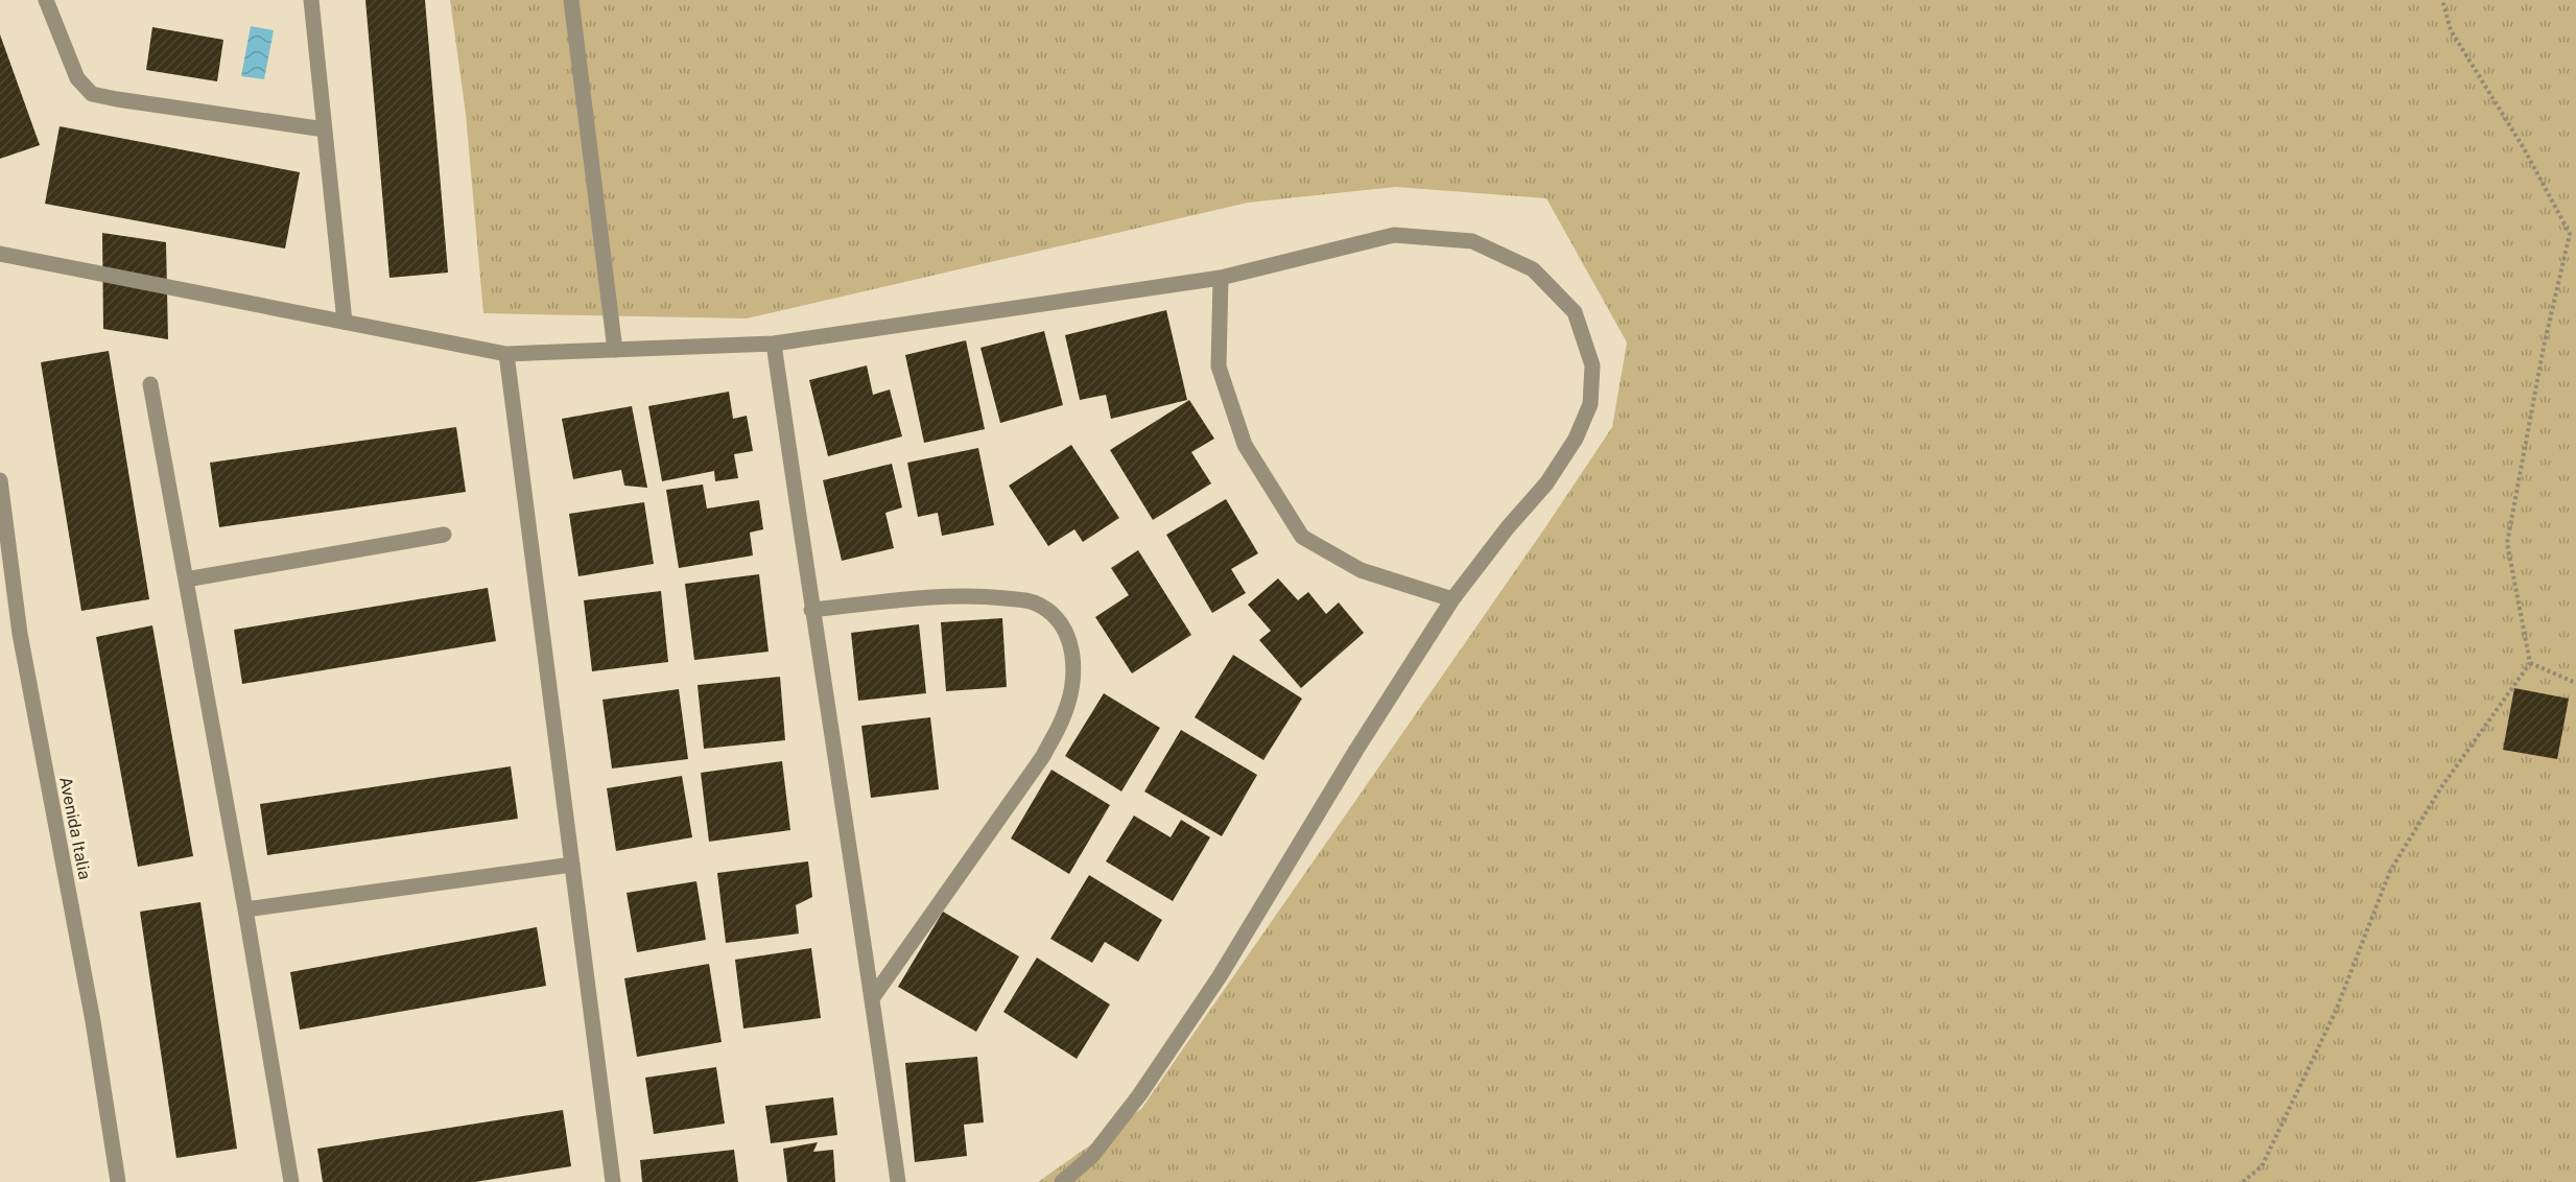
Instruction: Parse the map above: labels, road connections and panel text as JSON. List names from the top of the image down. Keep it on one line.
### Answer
{"streets":{"street":["Avenida Italia"]}}
